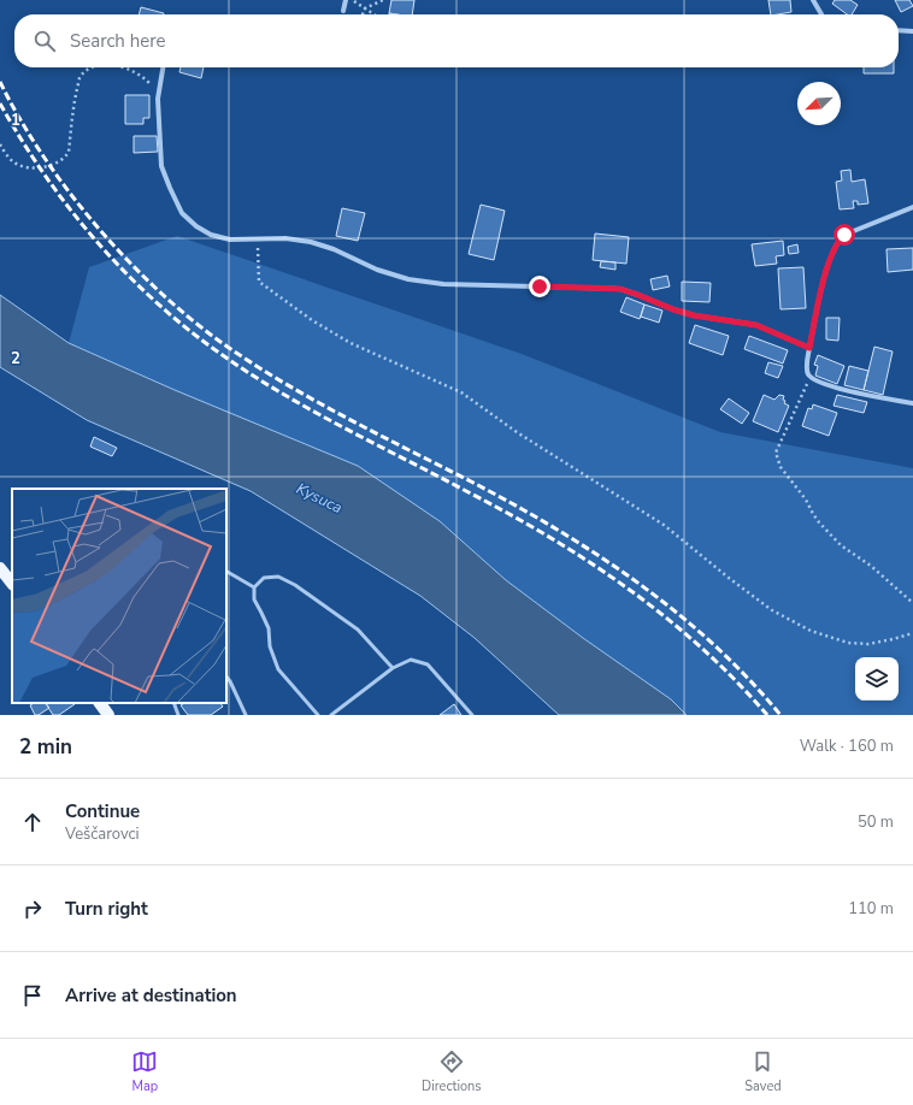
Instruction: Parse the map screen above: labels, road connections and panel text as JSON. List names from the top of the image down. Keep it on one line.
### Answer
{"water":["Kysuca"],"north":"bottom left","page":{"search":"Search here","heading":["2 min","Walk · 160 m"],"list":[["Continue","Veščarovci","50 m"],["Turn right","110 m"],"Arrive at destination"],"nav":["Map","Directions","Saved"]},"grid":{"rows":["1","2"]}}
